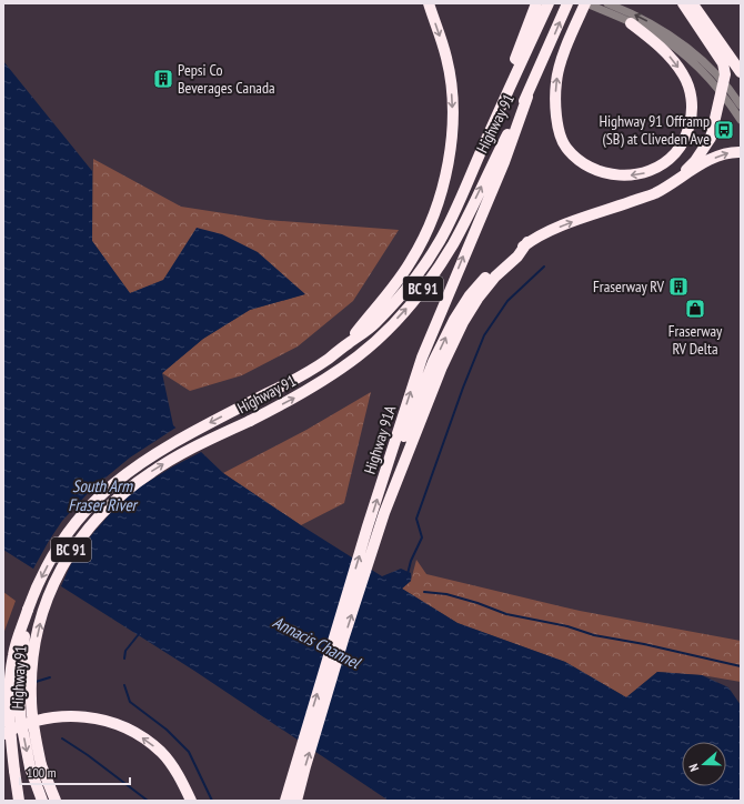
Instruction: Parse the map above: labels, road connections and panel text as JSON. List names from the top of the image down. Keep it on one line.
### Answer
{"streets":{"highway":["Highway 91","BC 91","Highway 91A"]},"crossings":[["Highway 91","Highway 91A"]],"water":["South Arm Fraser River","Annacis Channel"],"places":{"building":["Pepsi Co Beverages Canada","Fraserway RV"],"bus stop":["Highway 91 Offramp (SB) at Cliveden Ave"],"shop":["Fraserway RV Delta"]},"scale_bar":"100 m","north":"left"}
